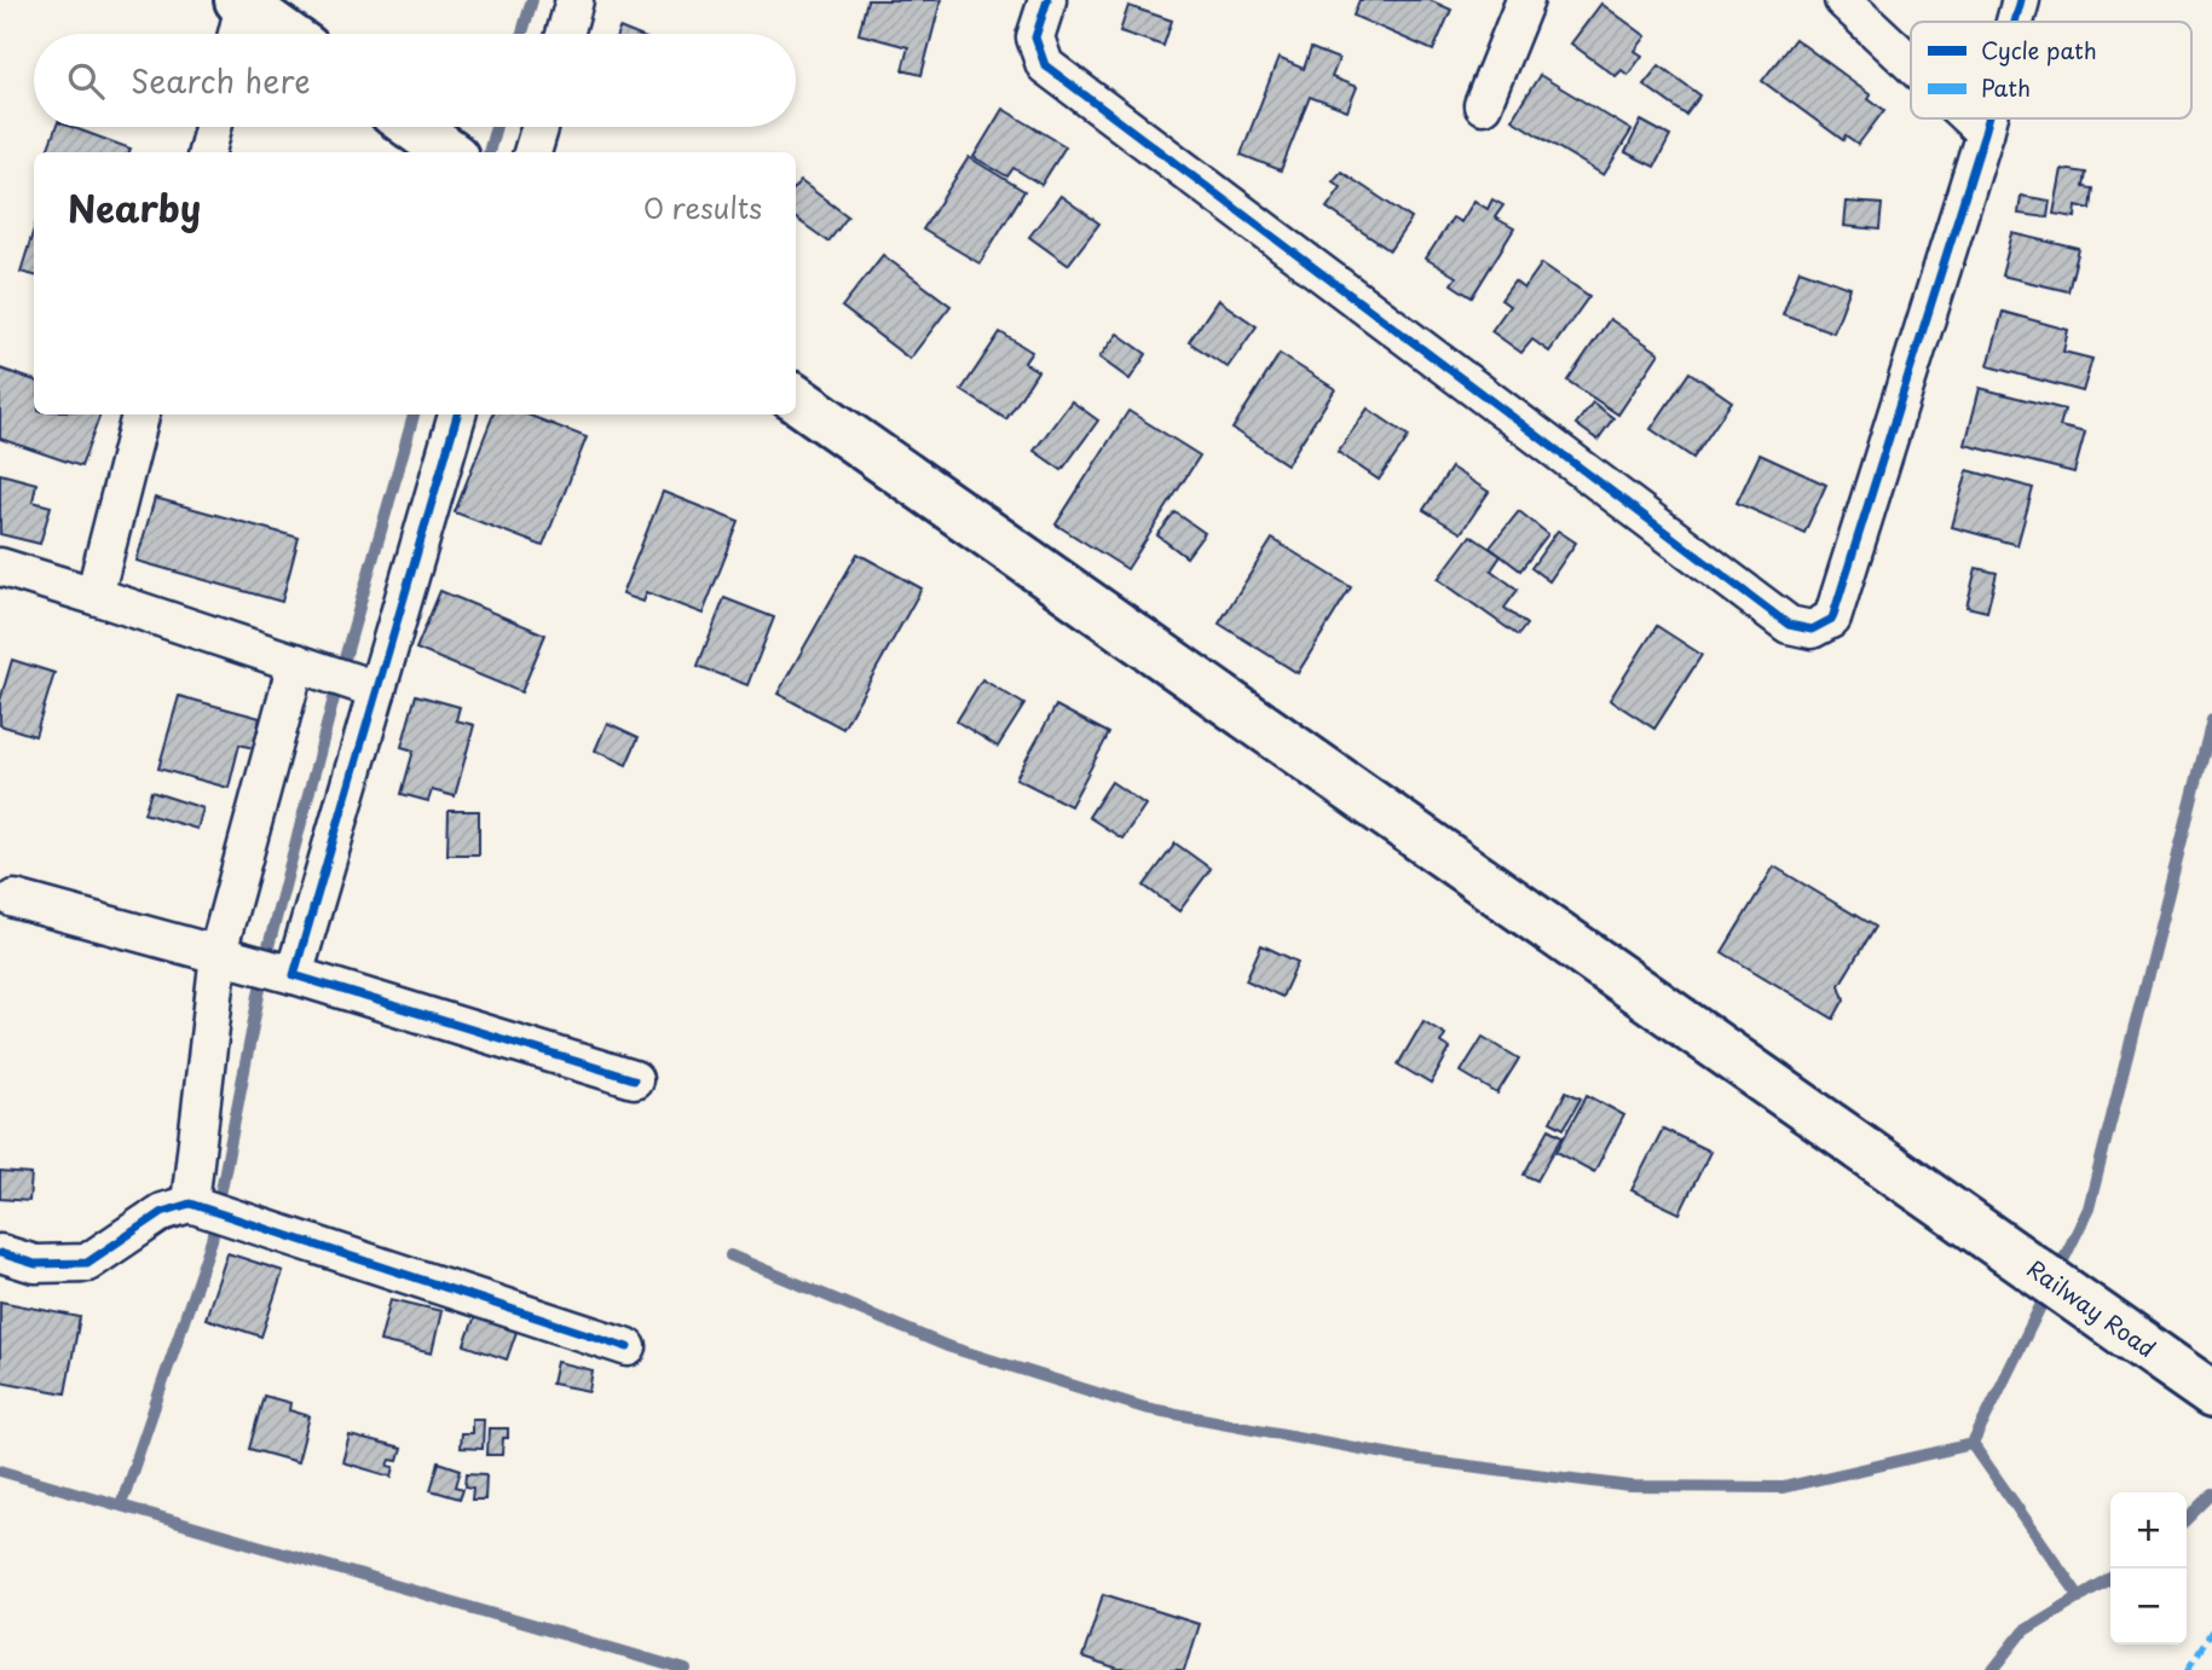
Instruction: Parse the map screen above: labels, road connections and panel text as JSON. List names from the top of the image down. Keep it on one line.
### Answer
{"streets":{"main road":["Railway Road"]},"legend":["Cycle path","Path"],"page":{"search":"Search here","heading":["Nearby","0 results"],"map_buttons":["+","−"]}}
